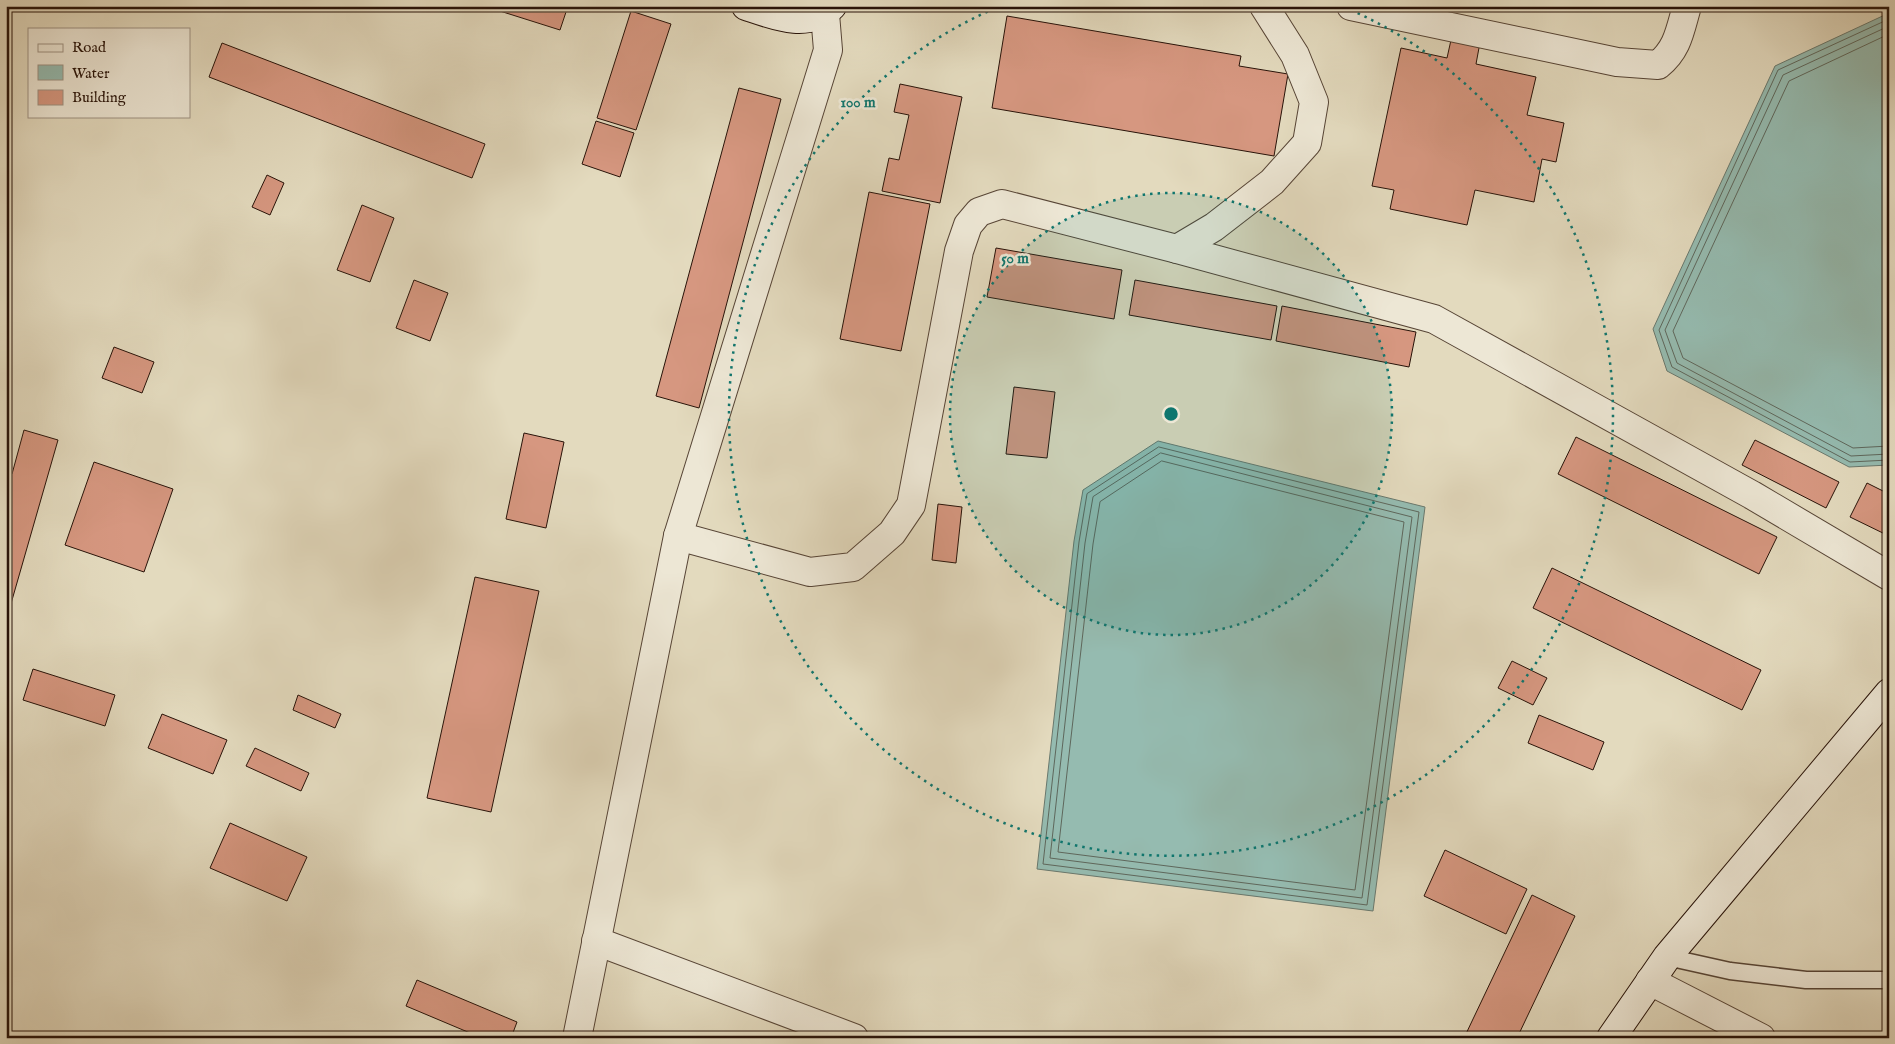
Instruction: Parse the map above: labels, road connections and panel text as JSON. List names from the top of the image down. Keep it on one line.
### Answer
{"legend":["Road","Water","Building"],"rings":["100 m","50 m"]}
